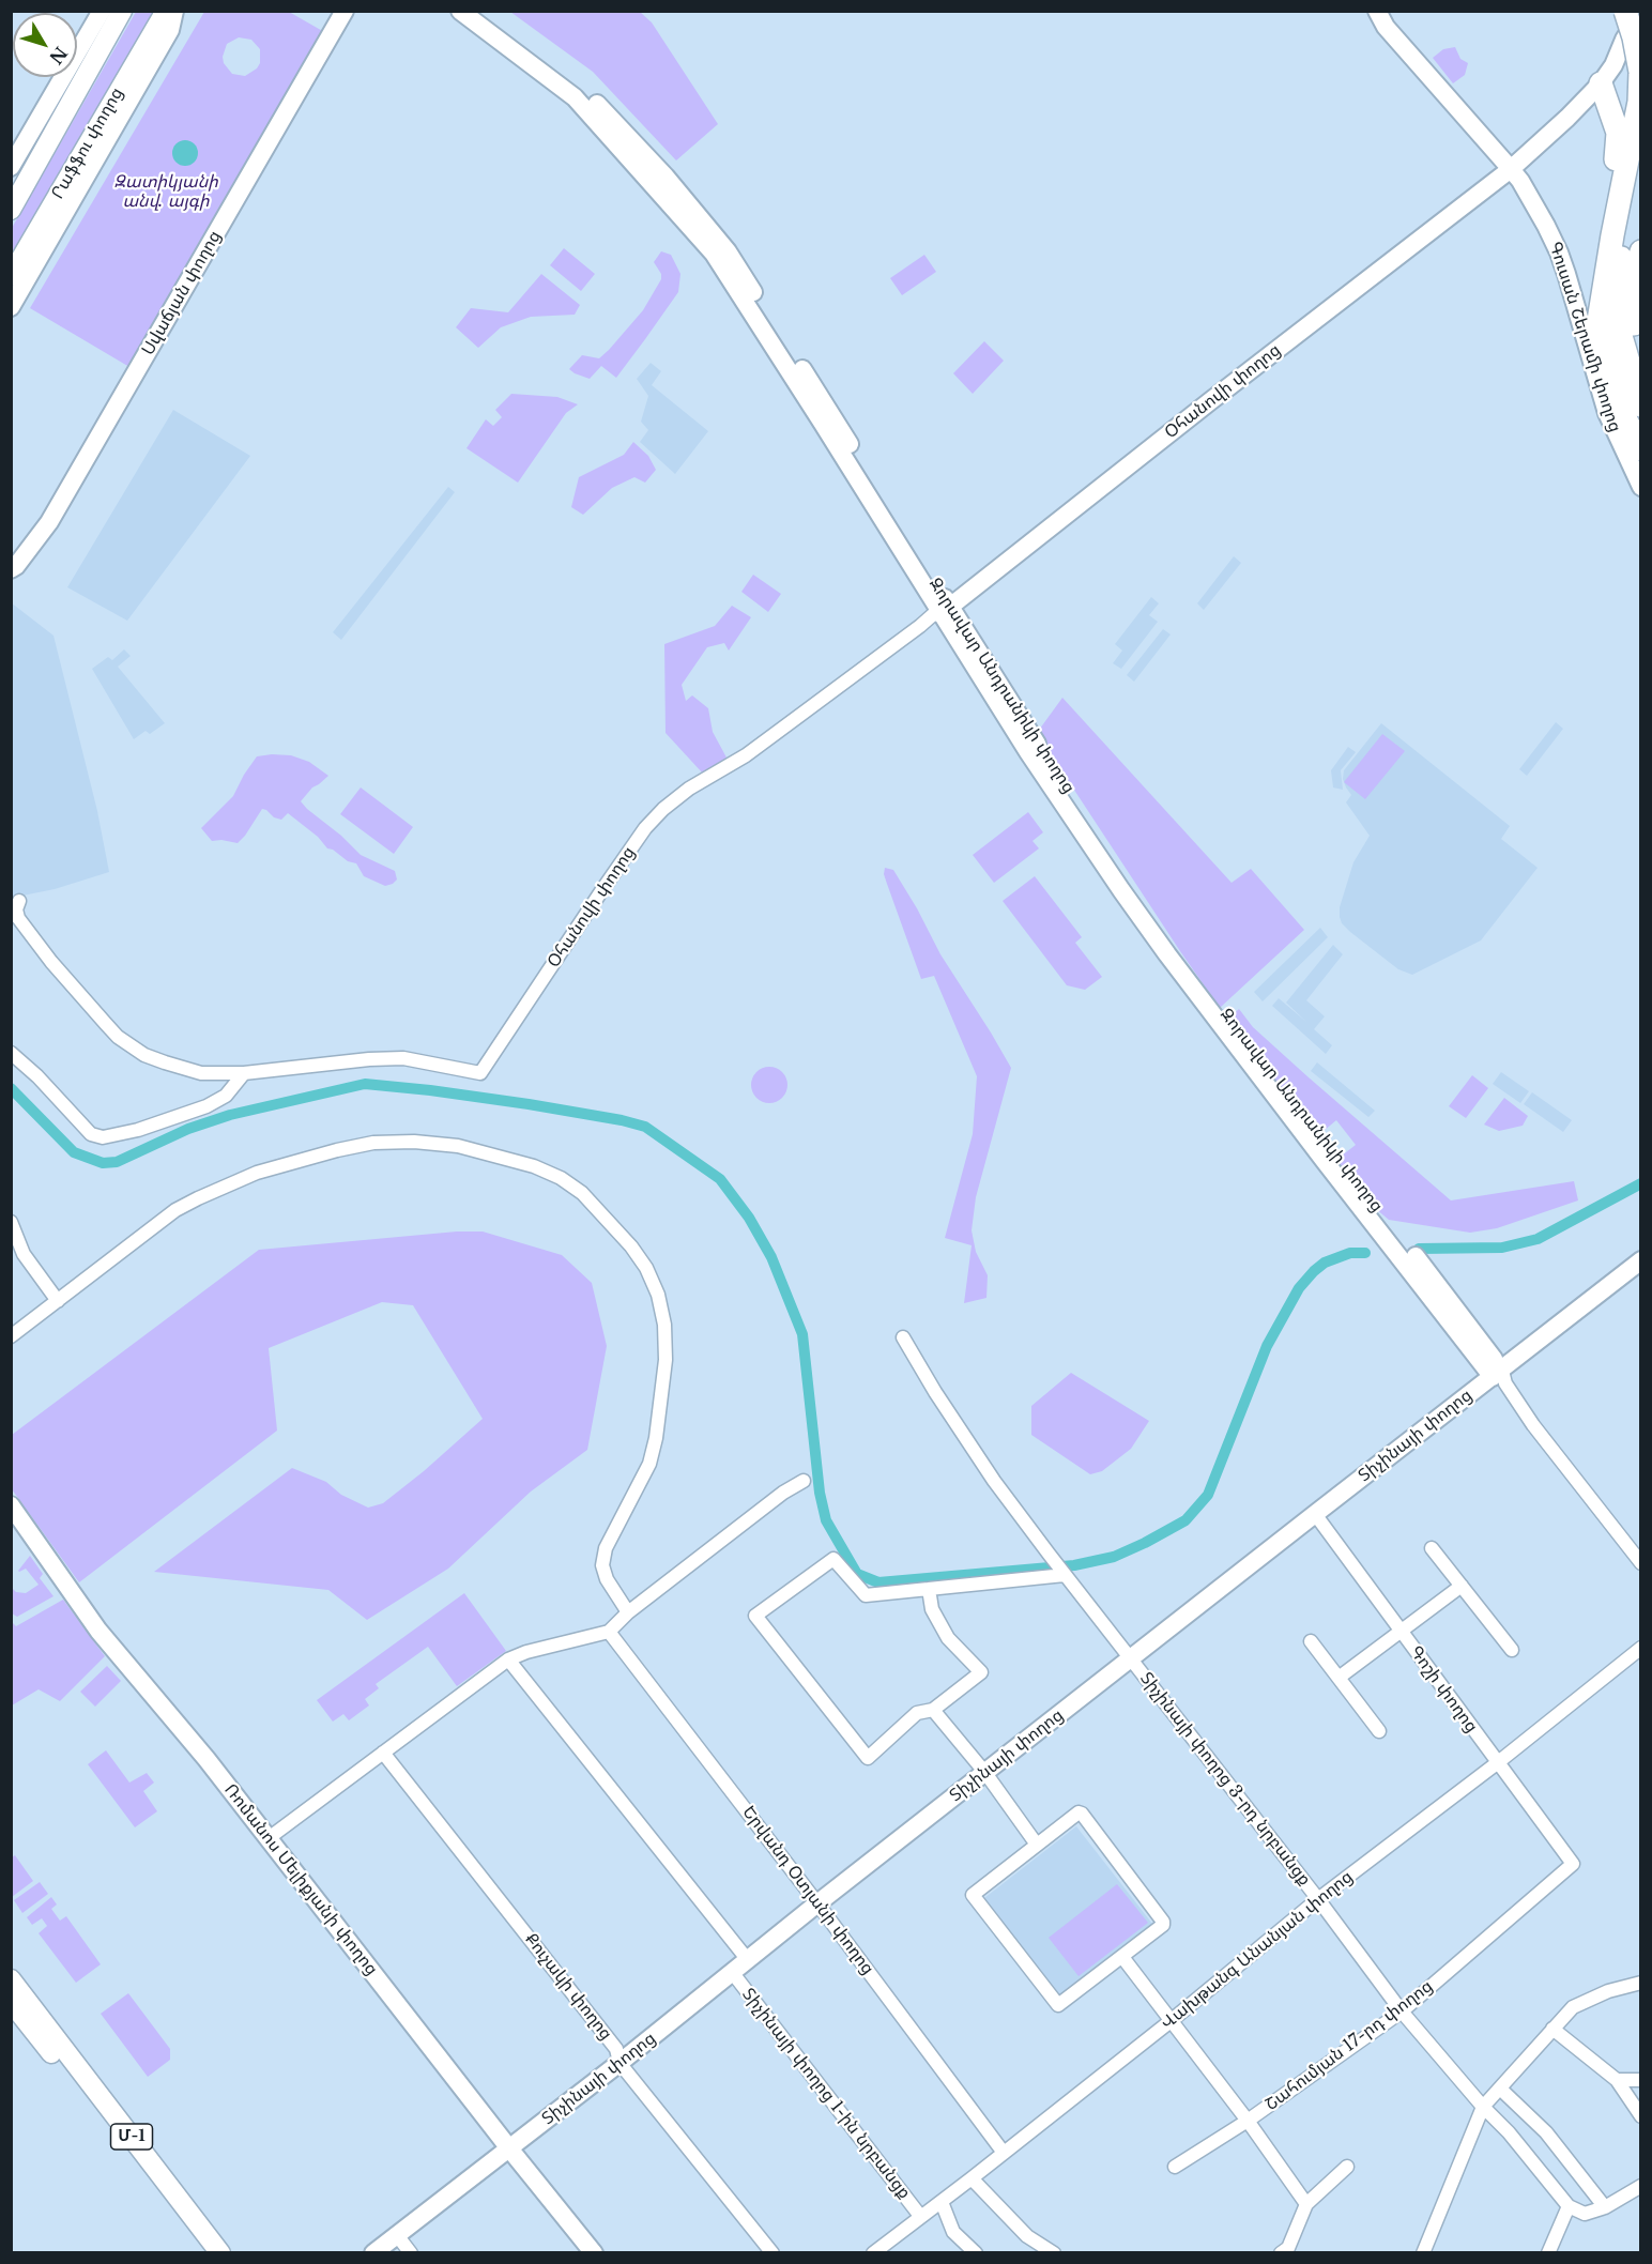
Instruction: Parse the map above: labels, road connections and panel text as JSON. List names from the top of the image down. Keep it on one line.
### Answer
{"streets":{"main road":["Րաֆֆու փողոց","Սվաճյան փողոց","Գուսան Շերամի փողոց","Օհանովի փողոց","Զորավար Անդրանիկի փողոց","Տիչինայի փողոց","Ռոմանոս Մելիքյանի փողոց","Մ-1"],"street":["Գոշի փողոց","Տիչինայի փողոց 3-րդ նրբանցք","Երվանդ Օտյանի փողոց","Վախթանգ Անանյան փողոց","Քուչակի փողոց","Շահումյան 17-րդ փողոց","Տիչինայի փողոց 1-ին նրբանցք"]},"crossings":[["Գուսան Շերամի փողոց","Օհանովի փողոց"],["Օհանովի փողոց","Զորավար Անդրանիկի փողոց"],["Զորավար Անդրանիկի փողոց","Տիչինայի փողոց"],["Տիչինայի փողոց","Գոշի փողոց"],["Տիչինայի փողոց","Տիչինայի փողոց 3-րդ նրբանցք"],["Տիչինայի փողոց","Ռոմանոս Մելիքյանի փողոց"],["Տիչինայի փողոց","Երվանդ Օտյանի փողոց"],["Տիչինայի փողոց","Քուչակի փողոց"],["Տիչինայի փողոց","Տիչինայի փողոց 1-ին նրբանցք"],["Գոշի փողոց","Վախթանգ Անանյան փողոց"],["Գոշի փողոց","Շահումյան 17-րդ փողոց"],["Տիչինայի փողոց 3-րդ նրբանցք","Վախթանգ Անանյան փողոց"],["Տիչինայի փողոց 3-րդ նրբանցք","Շահումյան 17-րդ փողոց"],["Երվանդ Օտյանի փողոց","Վախթանգ Անանյան փողոց"],["Վախթանգ Անանյան փողոց","Տիչինայի փողոց 1-ին նրբանցք"]],"parks":["Զատիկյանի անվ. այգի"],"north":"bottom right"}
